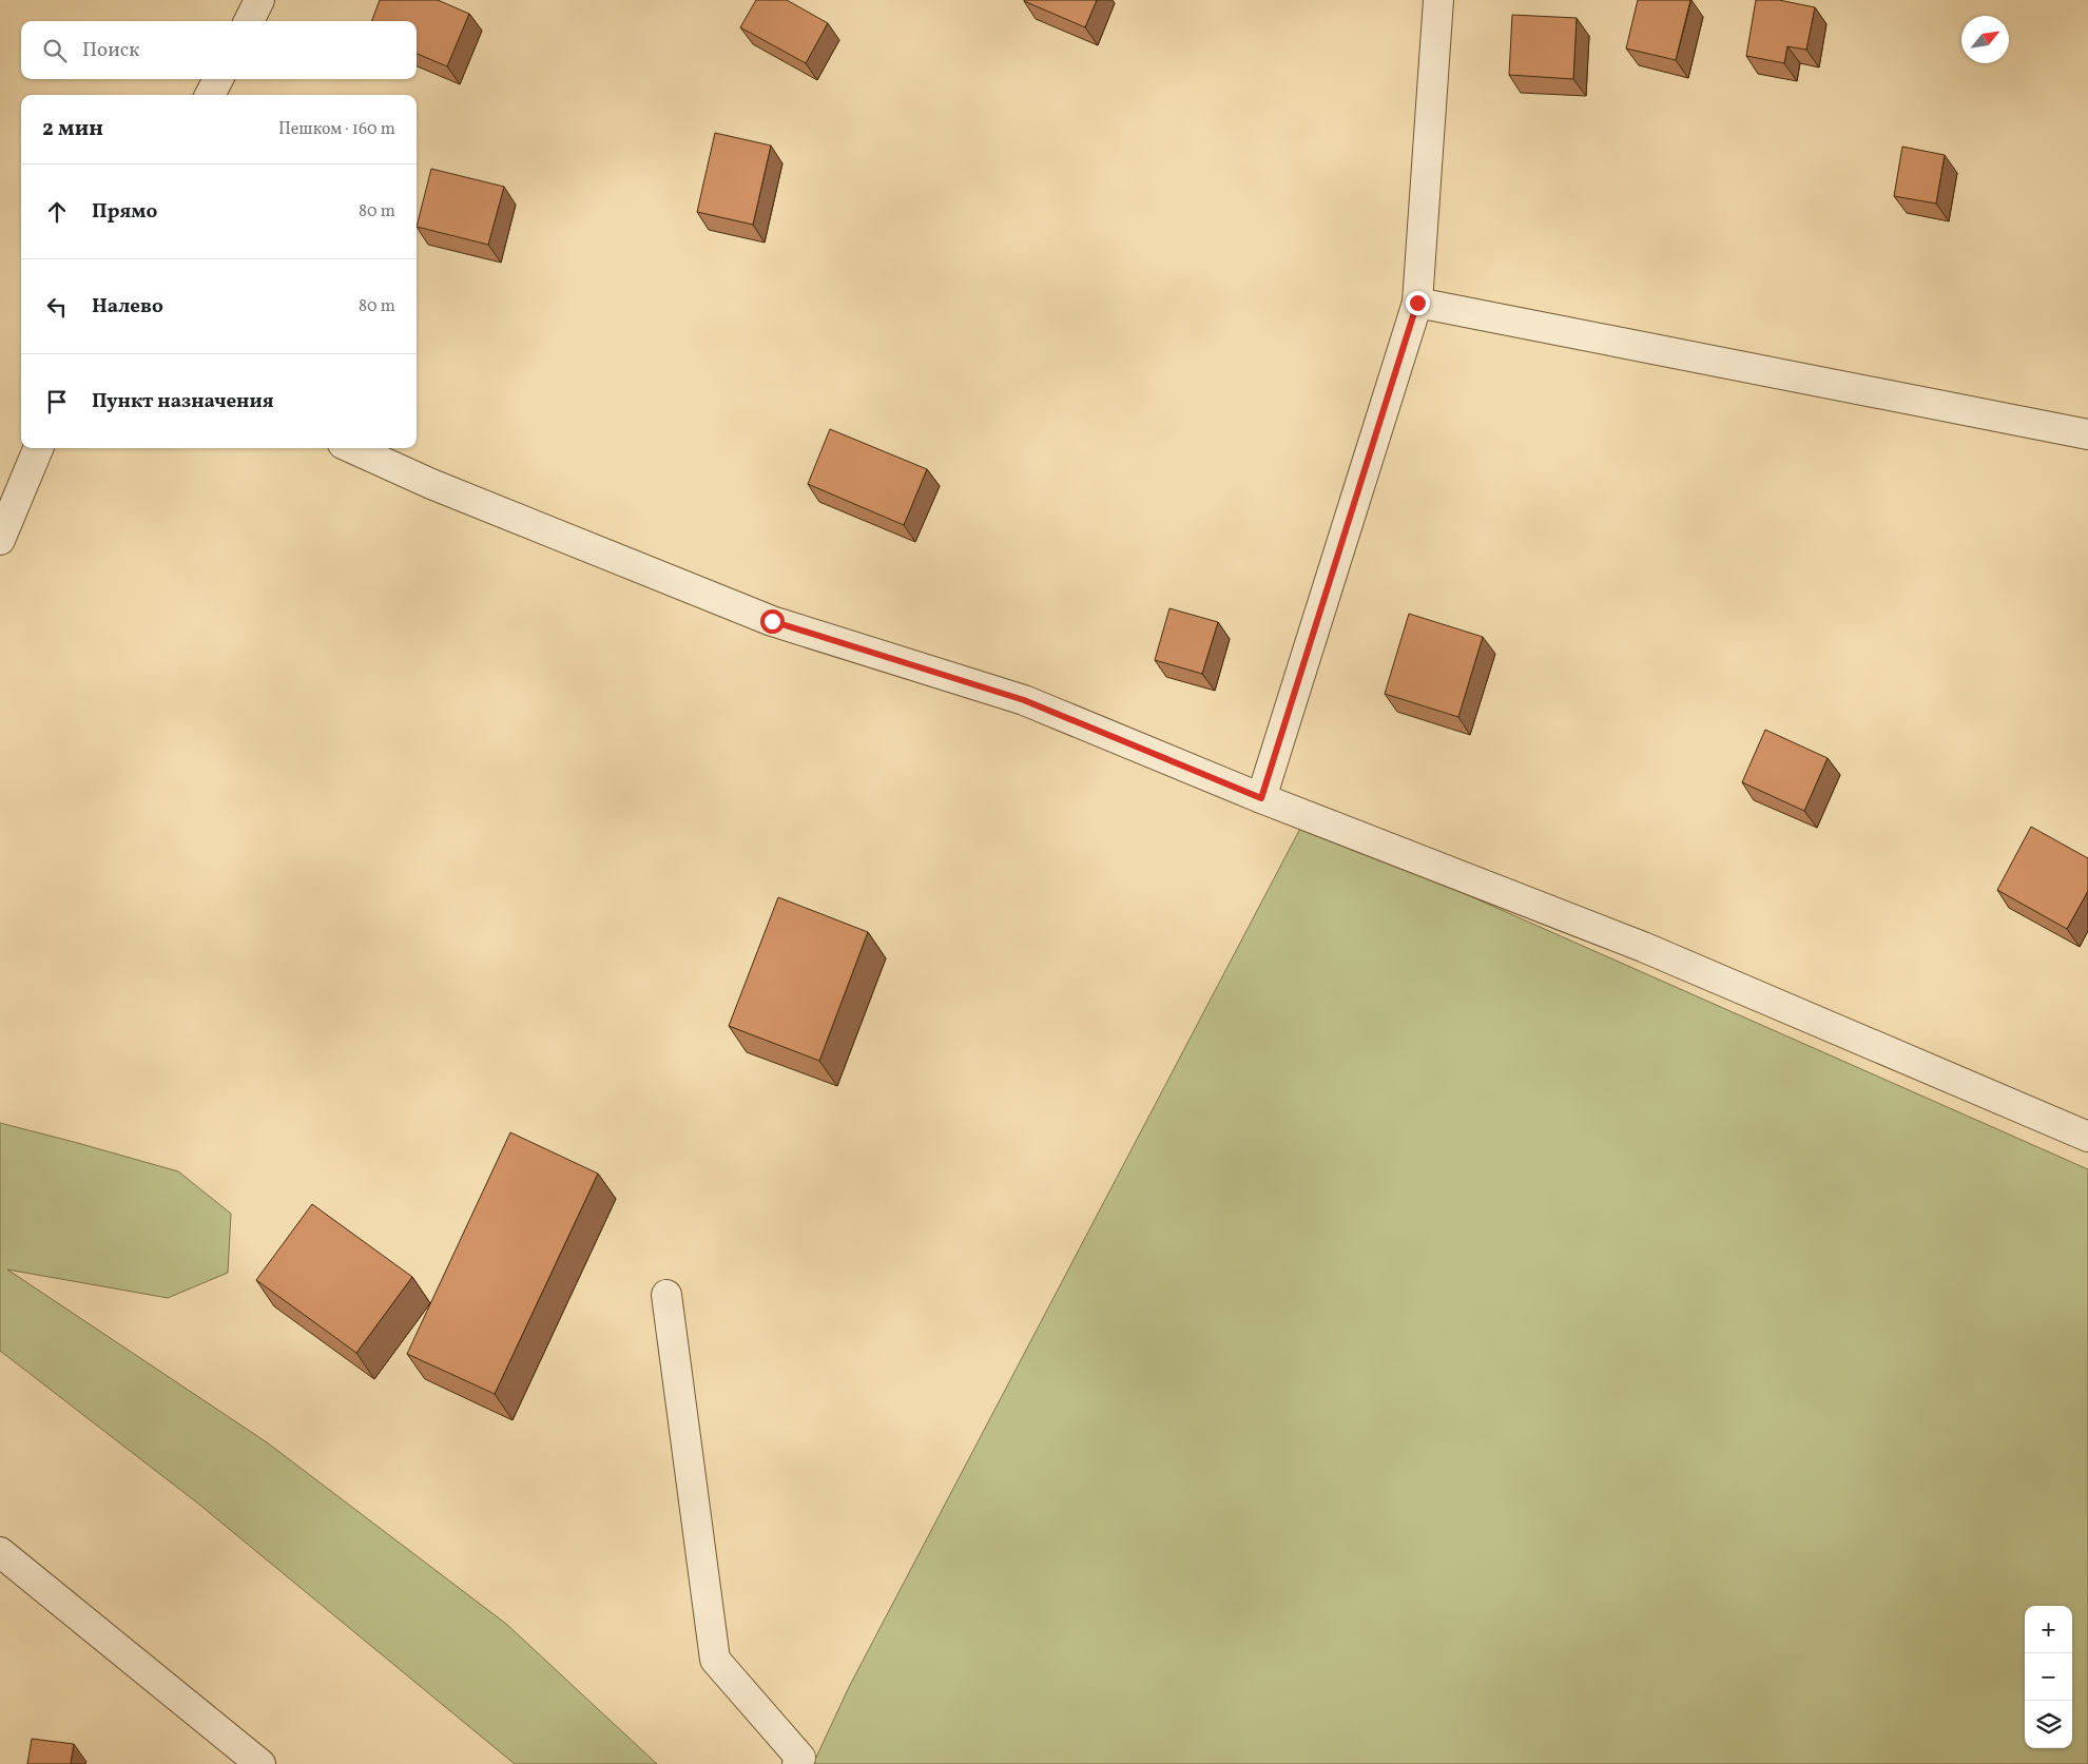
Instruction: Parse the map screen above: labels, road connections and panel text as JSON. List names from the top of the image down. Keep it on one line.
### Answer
{"north":"top right","page":{"search":"Поиск","heading":["2 мин","Пешком · 160 m"],"list":[["Прямо","80 m"],["Налево","80 m"],"Пункт назначения"],"map_buttons":["+","−"]}}
